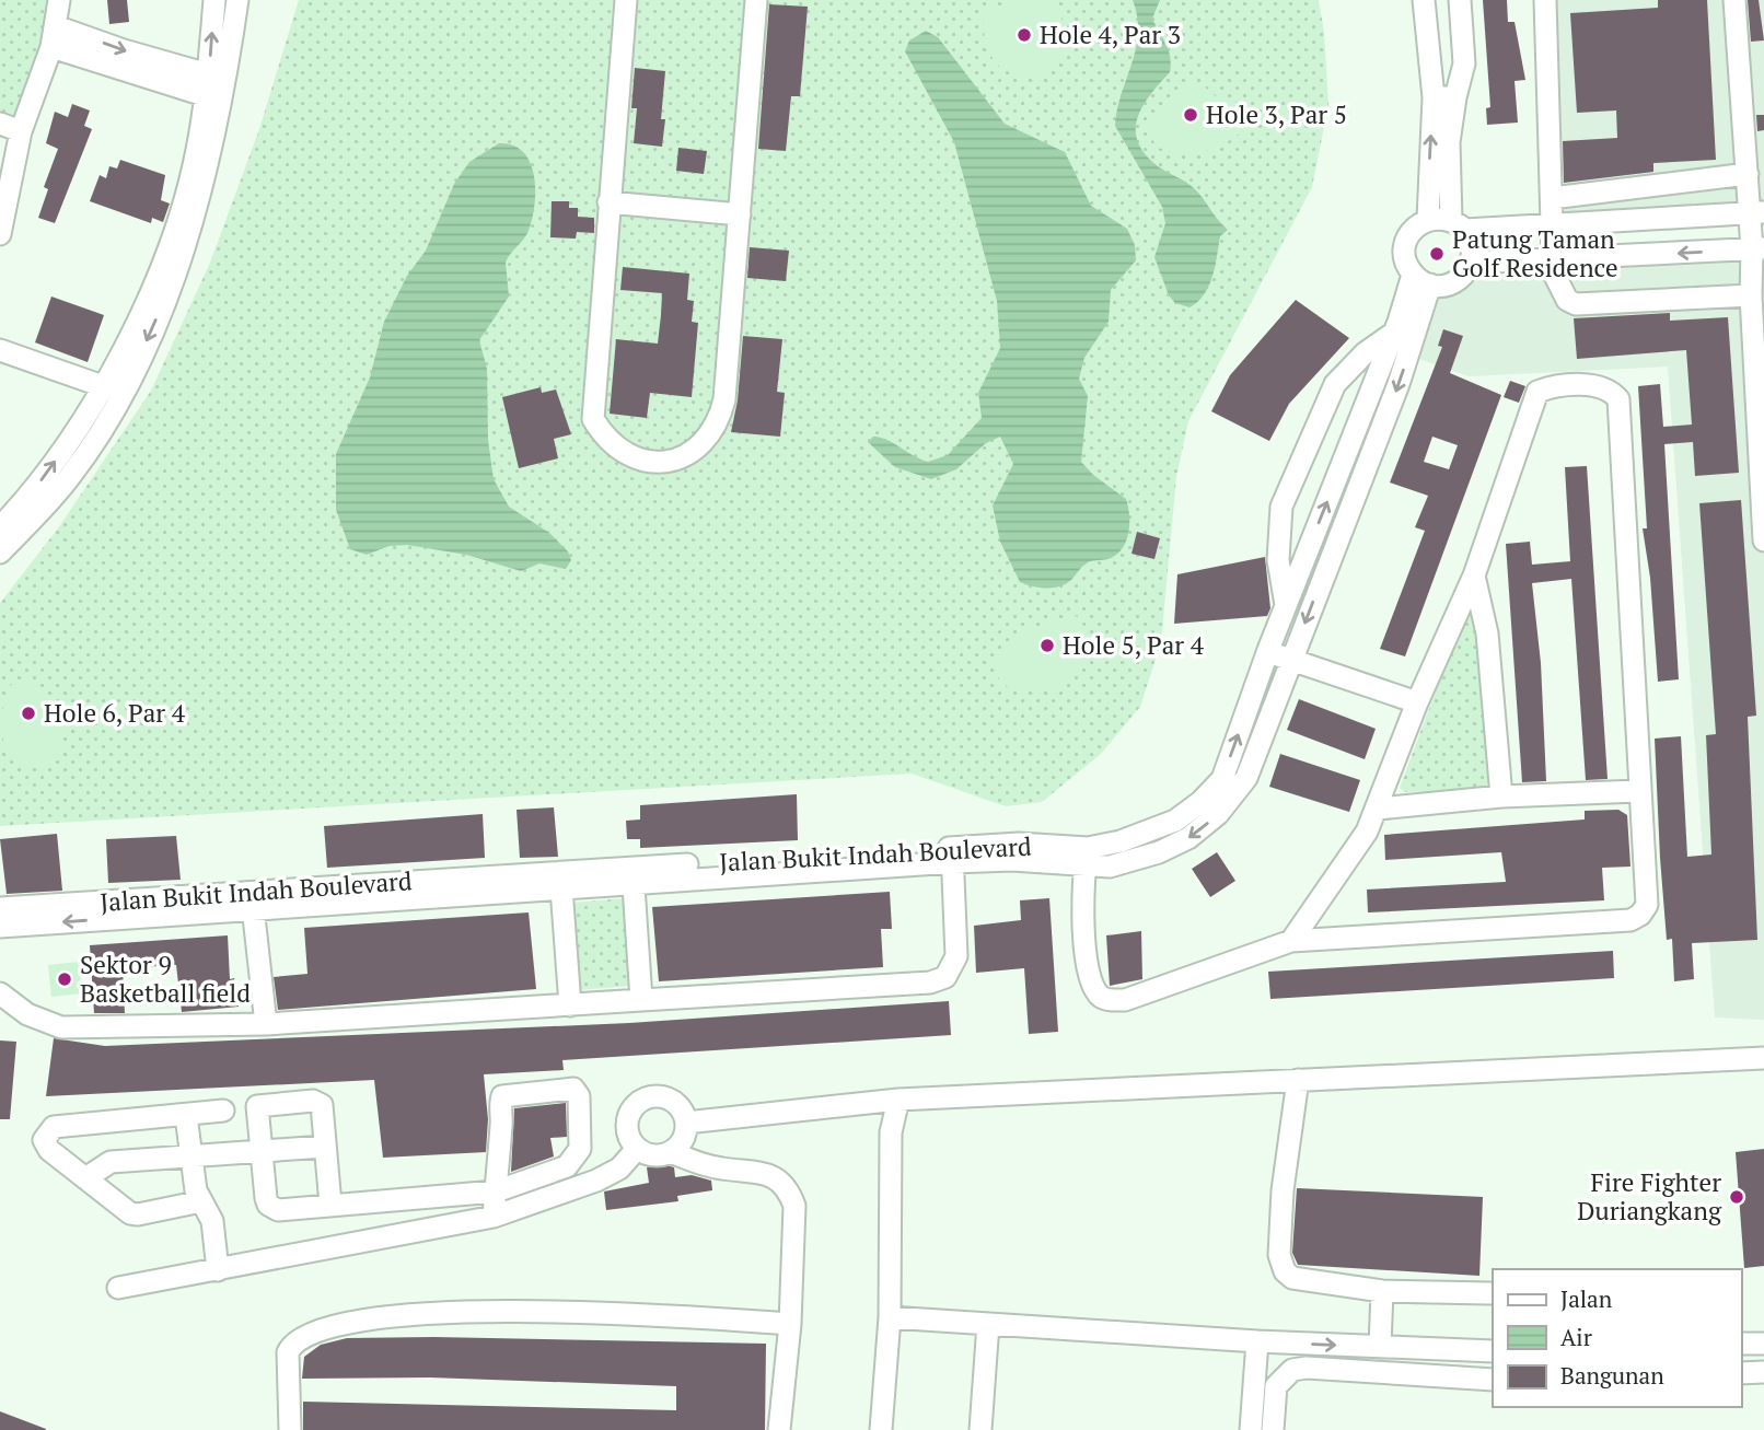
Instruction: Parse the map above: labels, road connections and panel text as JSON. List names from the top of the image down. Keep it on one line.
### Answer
{"streets":{"street":["Jalan Bukit Indah Boulevard"]},"places":["Hole 4, Par 3","Hole 3, Par 5","Patung Taman Golf Residence","Hole 5, Par 4","Hole 6, Par 4","Sektor 9 Basketball field","Fire Fighter Duriangkang"],"legend":["Jalan","Air","Bangunan"]}
